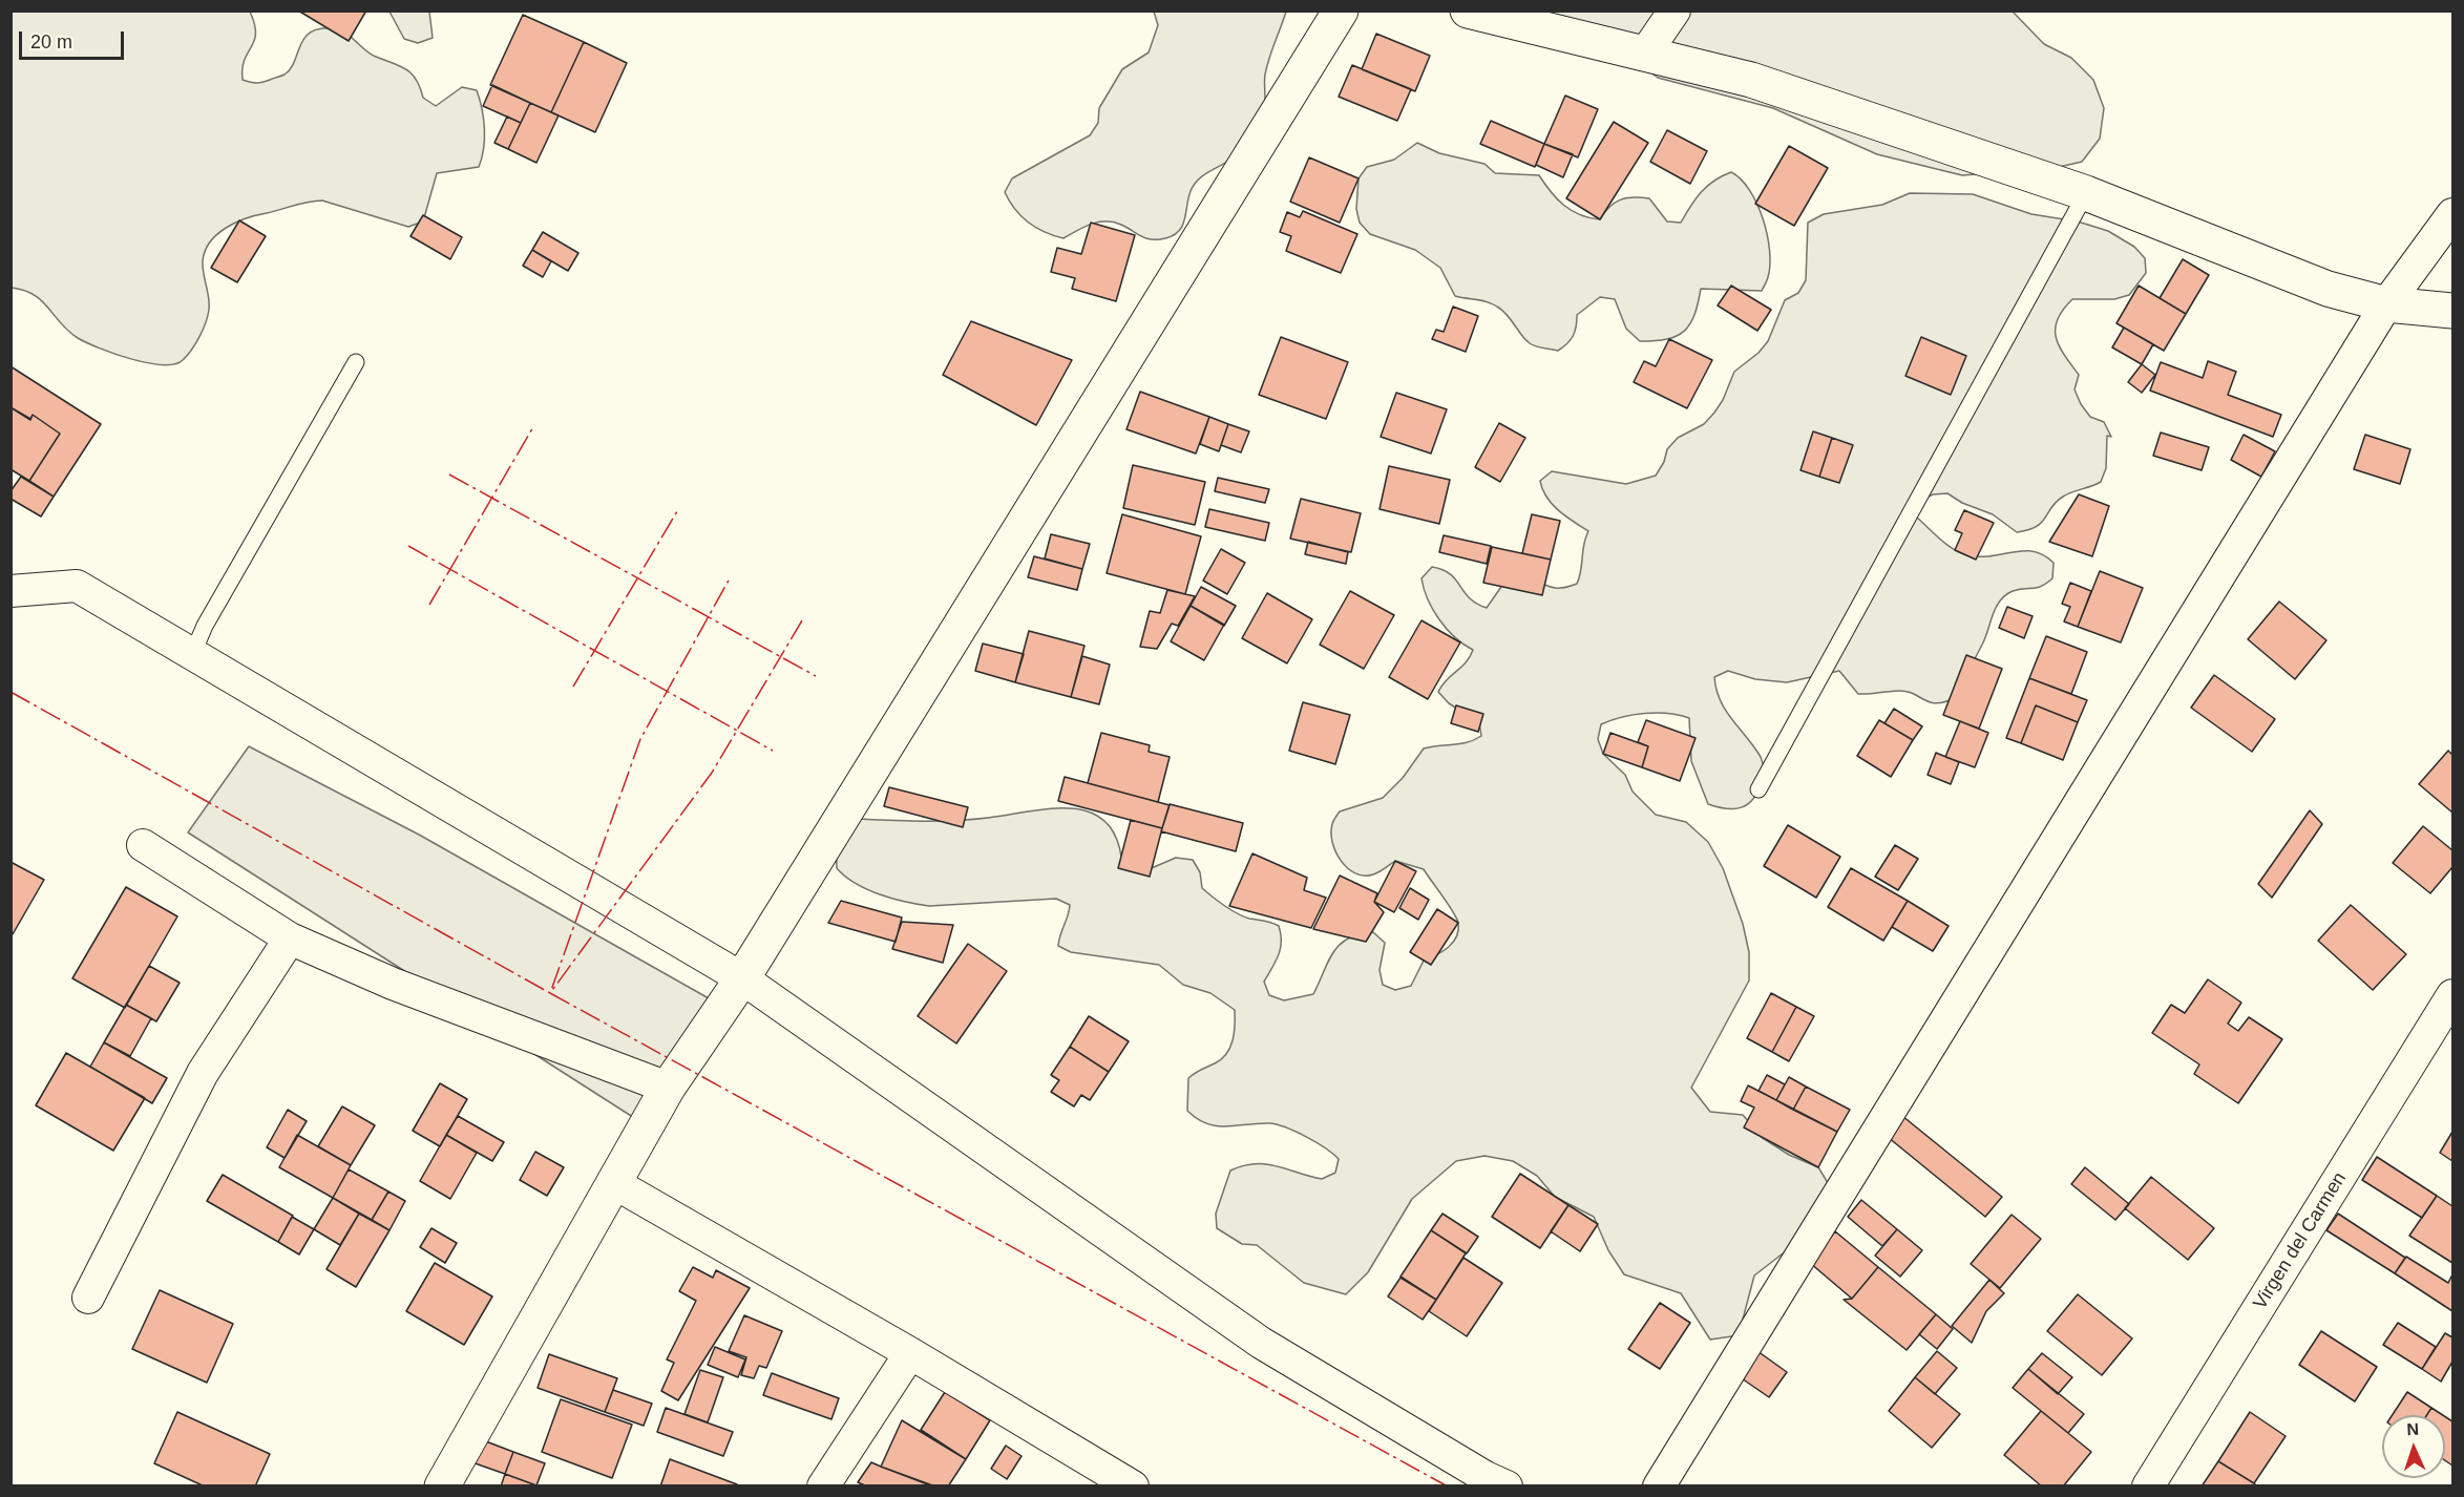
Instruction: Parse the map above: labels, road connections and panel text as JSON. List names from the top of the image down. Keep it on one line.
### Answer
{"streets":{"street":["Virgen del Carmen"]},"scale_bar":"20 m","north":"top"}
